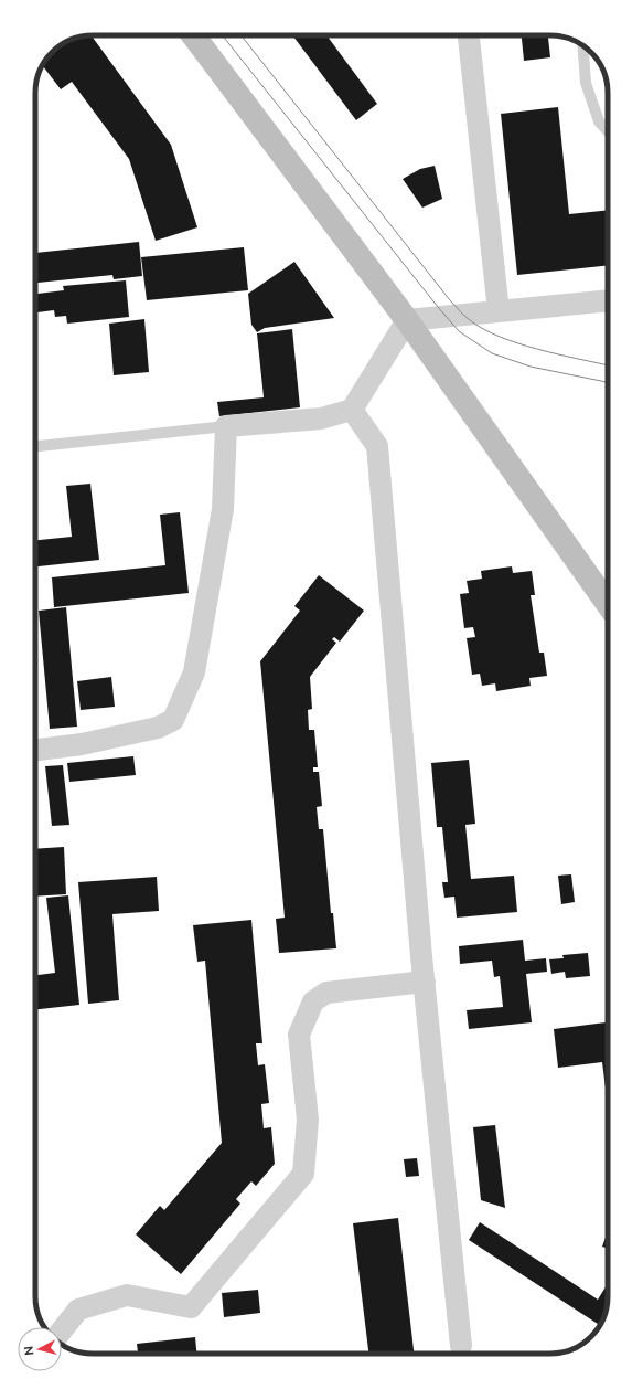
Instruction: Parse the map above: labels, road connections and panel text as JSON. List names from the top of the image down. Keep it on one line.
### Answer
{"north":"left"}
